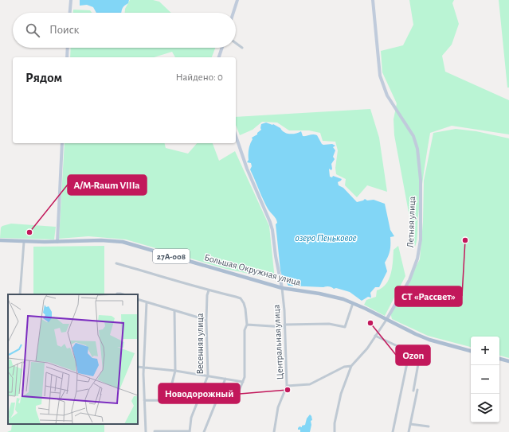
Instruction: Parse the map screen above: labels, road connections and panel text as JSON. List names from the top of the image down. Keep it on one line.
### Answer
{"streets":{"main road":["27А-008","Большая Окружная улица"],"street":["Летняя улица","Центральная улица","Весенняя улица"]},"crossings":[["Летняя улица","Большая Окружная улица"],["Большая Окружная улица","Центральная улица"]],"water":["озеро Пеньковое"],"places":["A/M-Raum VIIIa","СТ «Рассвет»","Ozon","Новодорожный"],"page":{"search":"Поиск","heading":["Рядом","Найдено: 0"],"map_buttons":["+","−"]}}
